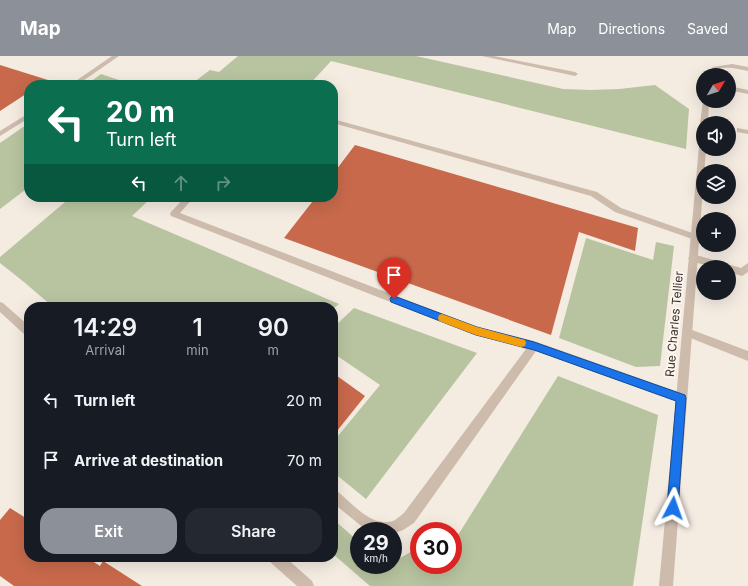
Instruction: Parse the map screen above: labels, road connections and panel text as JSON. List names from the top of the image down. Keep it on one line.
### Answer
{"streets":{"street":["Rue Charles Tellier"]},"north":"top right","page":{"header":"Map","nav":["Map","Directions","Saved"],"map_buttons":["+","−"],"turn":["20 m","Turn left"],"eta":["14:29","Arrival","1","min","90","m"],"list":[{"name":"Turn left","value":"20 m"},{"name":"Arrive at destination","value":"70 m"}],"buttons":["Exit","Share"],"speed":"29 km/h","limit":"30"}}
